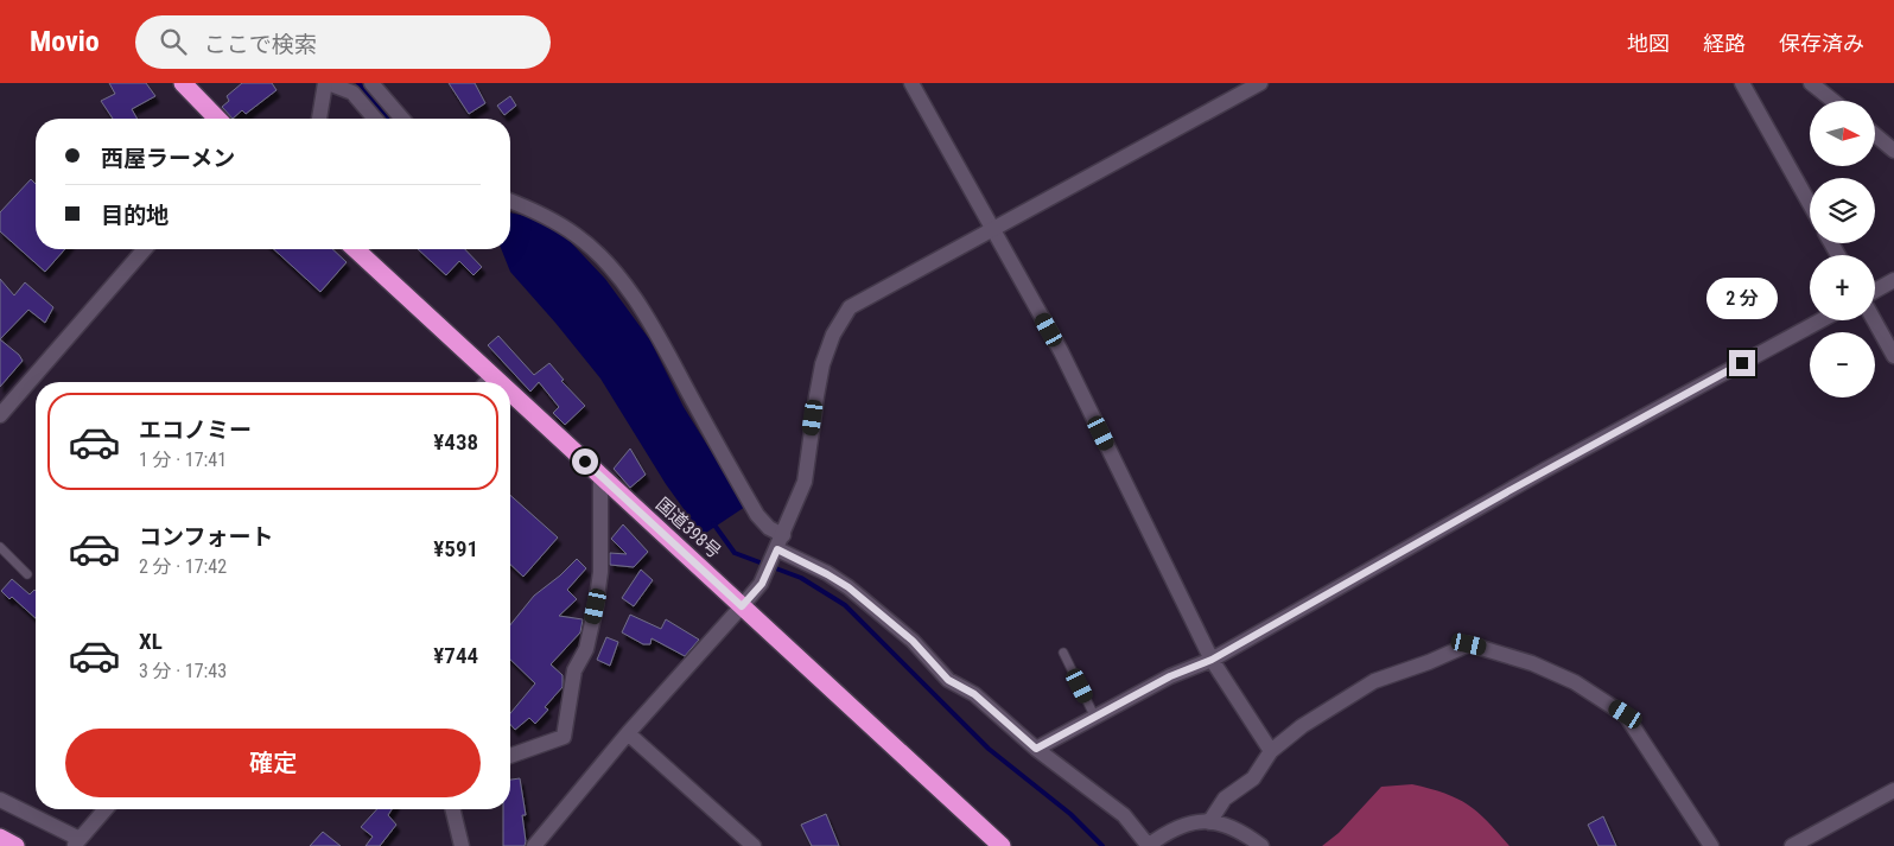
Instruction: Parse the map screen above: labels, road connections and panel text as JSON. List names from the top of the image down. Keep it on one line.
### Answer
{"streets":{"highway":["国道398号"]},"north":"right","page":{"header":"Movio","search":"ここで検索","nav":["地図","経路","保存済み"],"map_buttons":["+","−"],"banner":["西屋ラーメン","目的地"],"bubble":"2 分","list":[{"name":"エコノミー","note":"1 分 · 17:41","value":"¥438"},{"name":"コンフォート","note":"2 分 · 17:42","value":"¥591"},{"name":"XL","note":"3 分 · 17:43","value":"¥744"}],"buttons":"確定"}}
